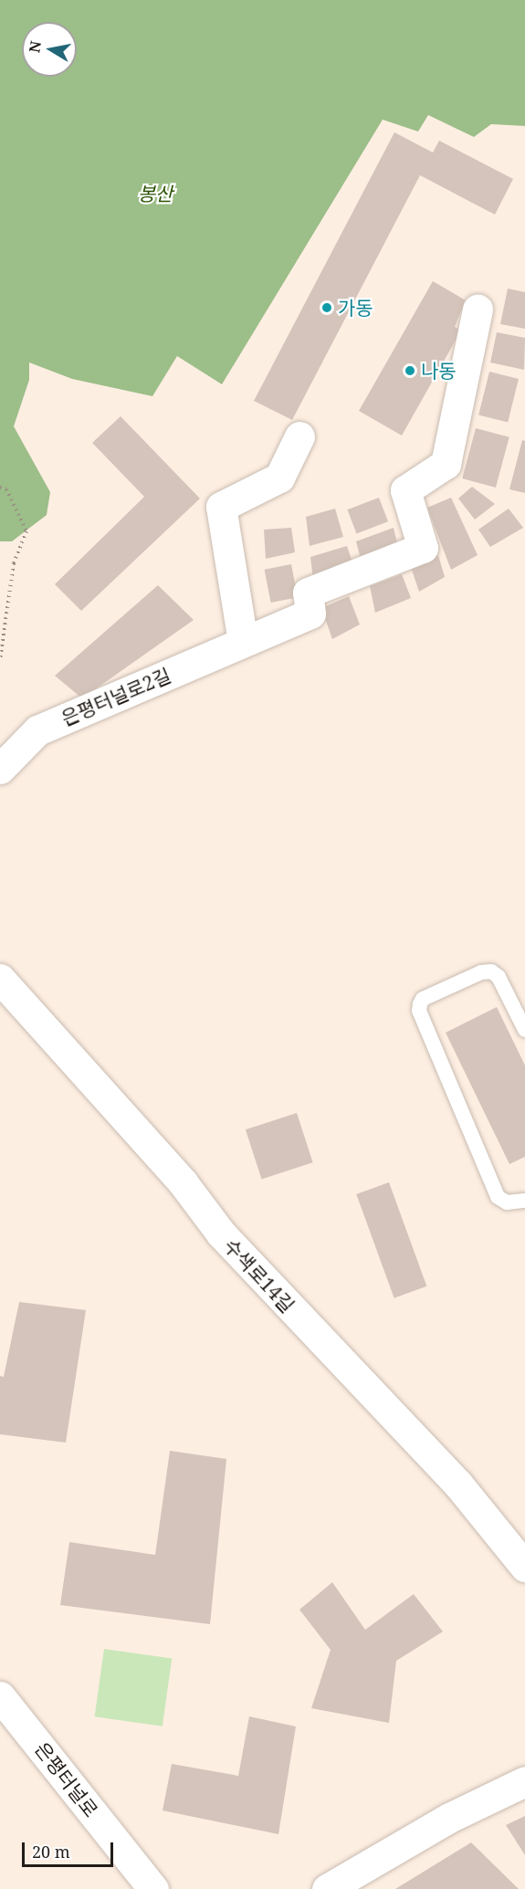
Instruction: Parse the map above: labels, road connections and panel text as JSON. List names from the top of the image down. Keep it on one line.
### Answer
{"streets":{"street":["은평터널로2길","수색로14길","은평터널로"]},"parks":["봉산"],"places":["가동","나동"],"scale_bar":"20 m","north":"left"}
